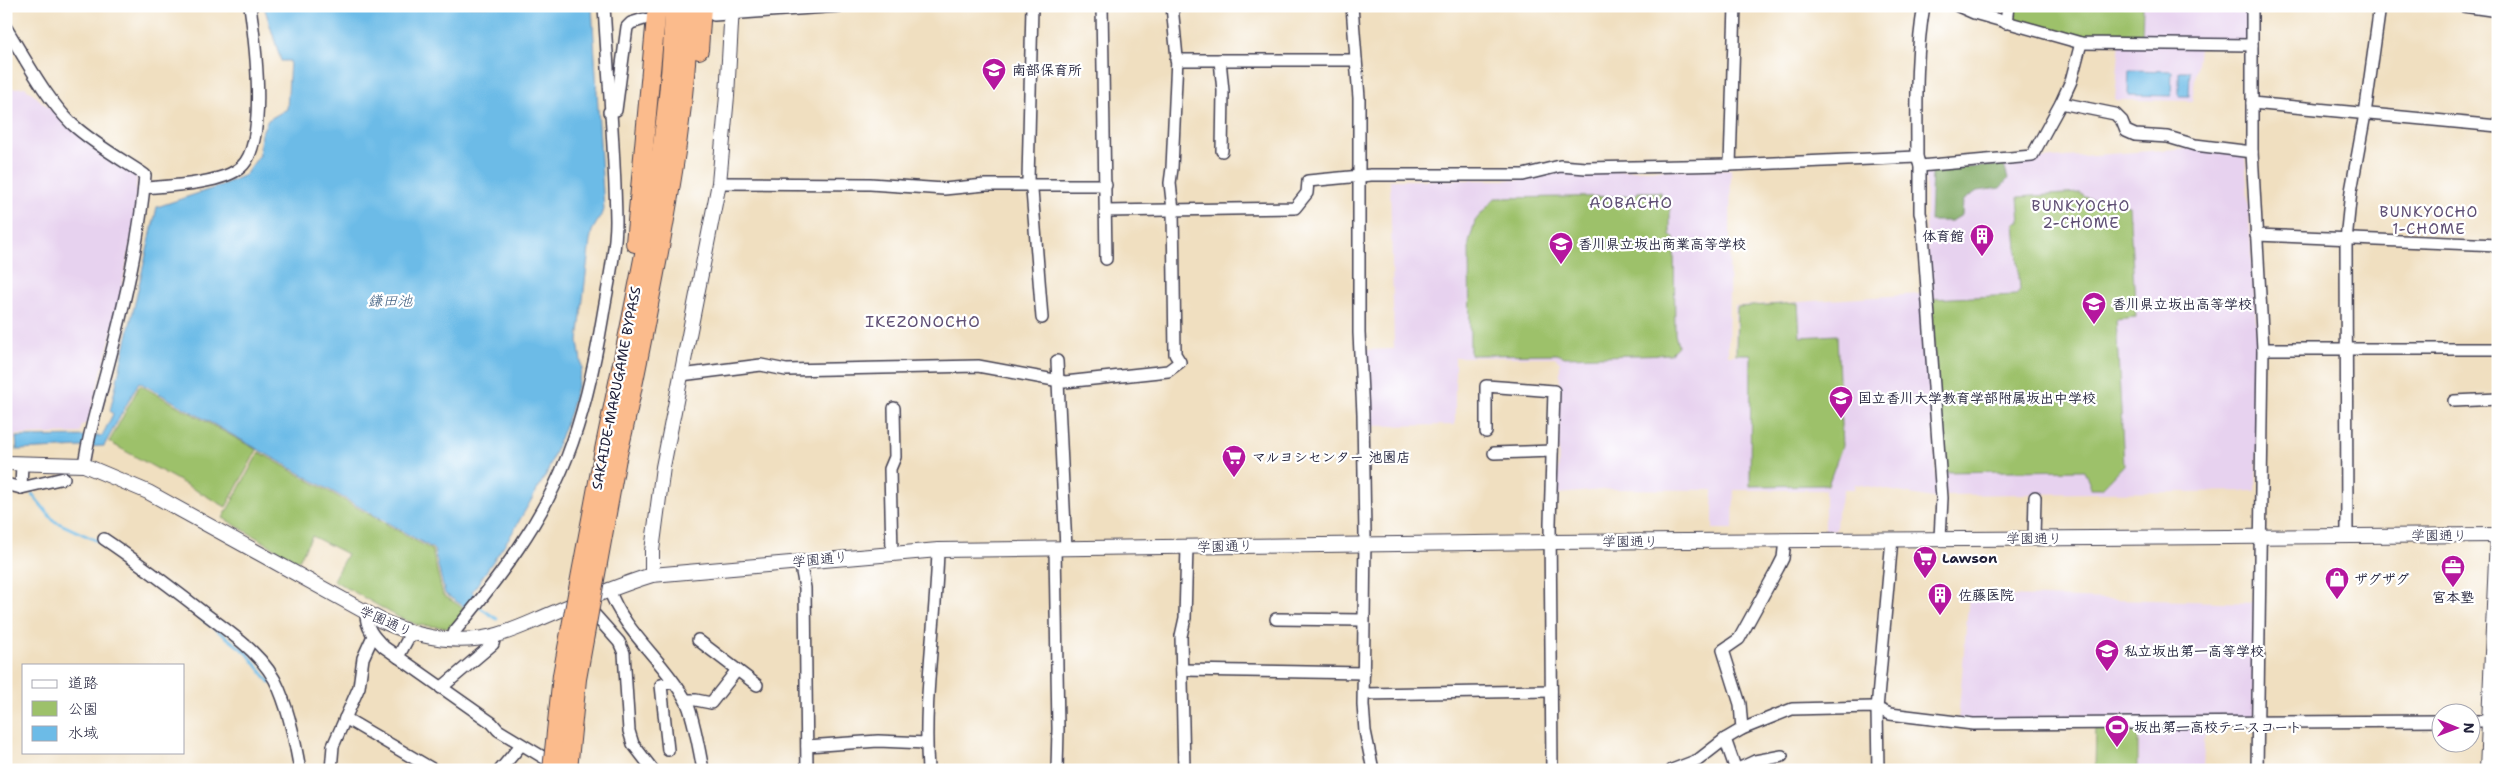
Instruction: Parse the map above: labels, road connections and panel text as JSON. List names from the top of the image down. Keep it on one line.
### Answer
{"streets":{"highway":["SAKAIDE-MARUGAME BYPASS"],"street":["学園通り"]},"districts":["AOBACHO","BUNKYOCHO 2-CHOME","BUNKYOCHO 1-CHOME","IKEZONOCHO"],"water":["鎌田池"],"places":{"school or university":["南部保育所","香川県立坂出商業高等学校","香川県立坂出高等学校","国立香川大学教育学部附属坂出中学校","私立坂出第一高等学校"],"building":["体育館","佐藤医院"],"supermarket":["マルヨシセンター 池園店","Lawson"],"office":["宮本塾"],"shop":["ザグザグ"],"sports":["坂出第一高校テニスコート"]},"legend":["道路","公園","水域"],"north":"right"}
